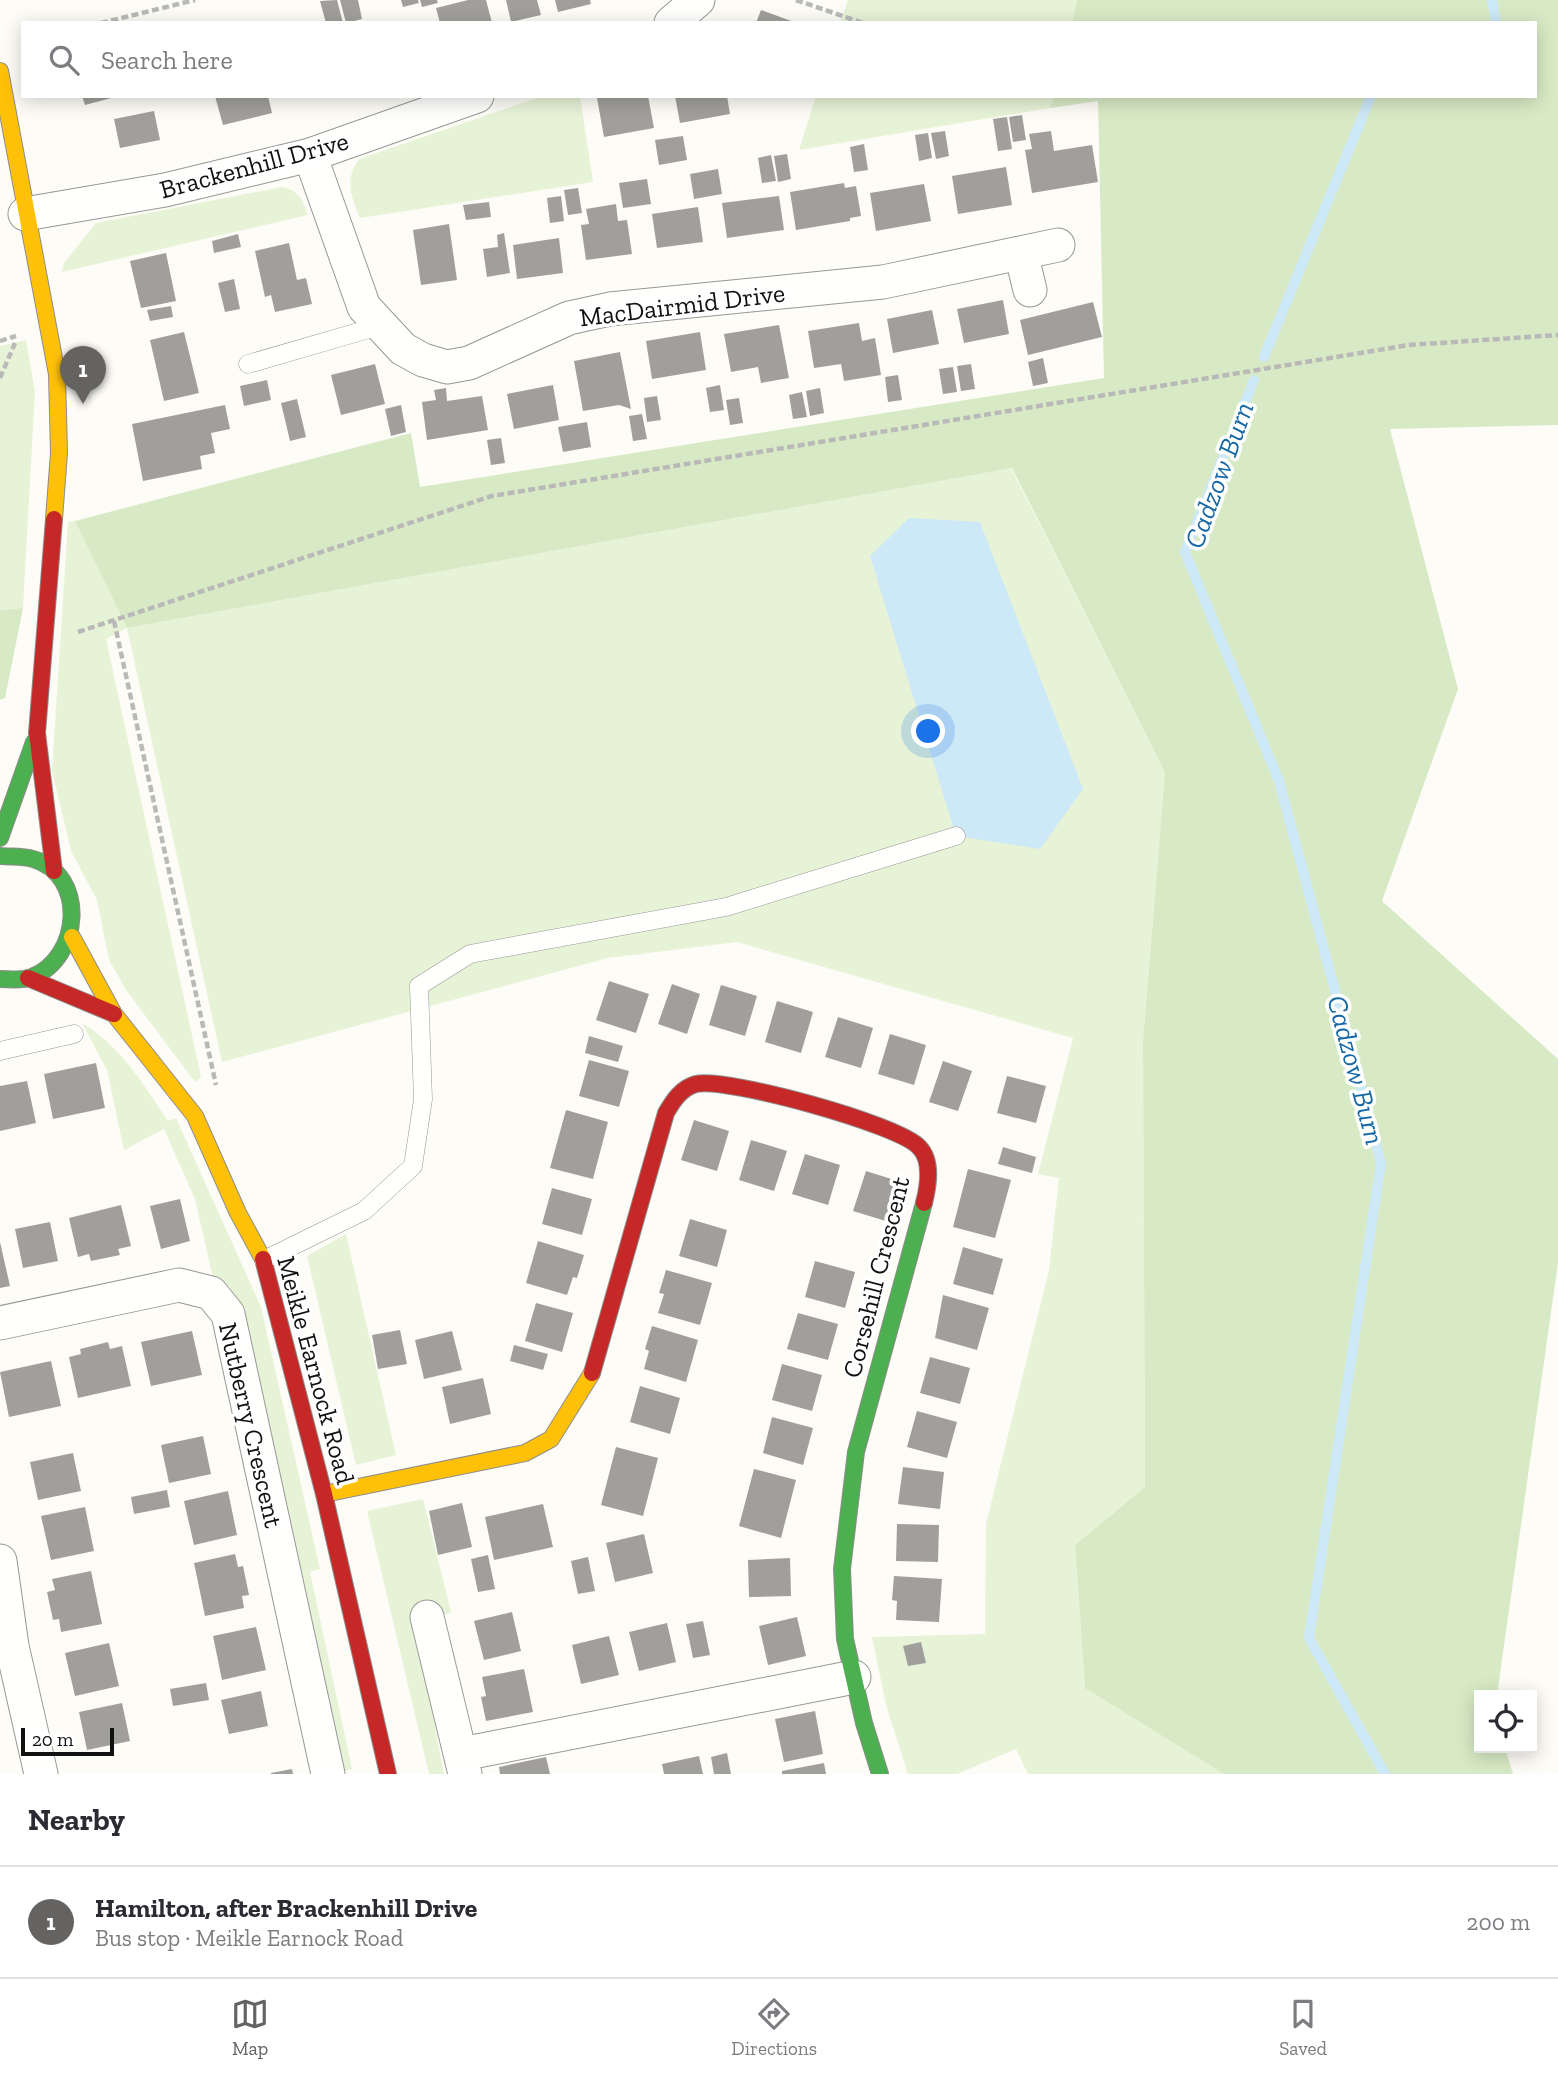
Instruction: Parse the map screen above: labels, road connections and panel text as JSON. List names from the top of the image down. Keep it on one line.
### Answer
{"streets":{"street":["Brackenhill Drive","MacDairmid Drive","Corsehill Crescent","Meikle Earnock Road","Nutberry Crescent"]},"crossings":[["Brackenhill Drive","MacDairmid Drive"],["Corsehill Crescent","Meikle Earnock Road"]],"water":["Cadzow Burn"],"scale_bar":"20 m","page":{"search":"Search here","pins":"1","scale":"20 m","heading":"Nearby","list":[{"mark":"1","name":"Hamilton, after Brackenhill Drive","note":"Bus stop · Meikle Earnock Road","value":"200 m"}],"nav":["Map","Directions","Saved"]}}
